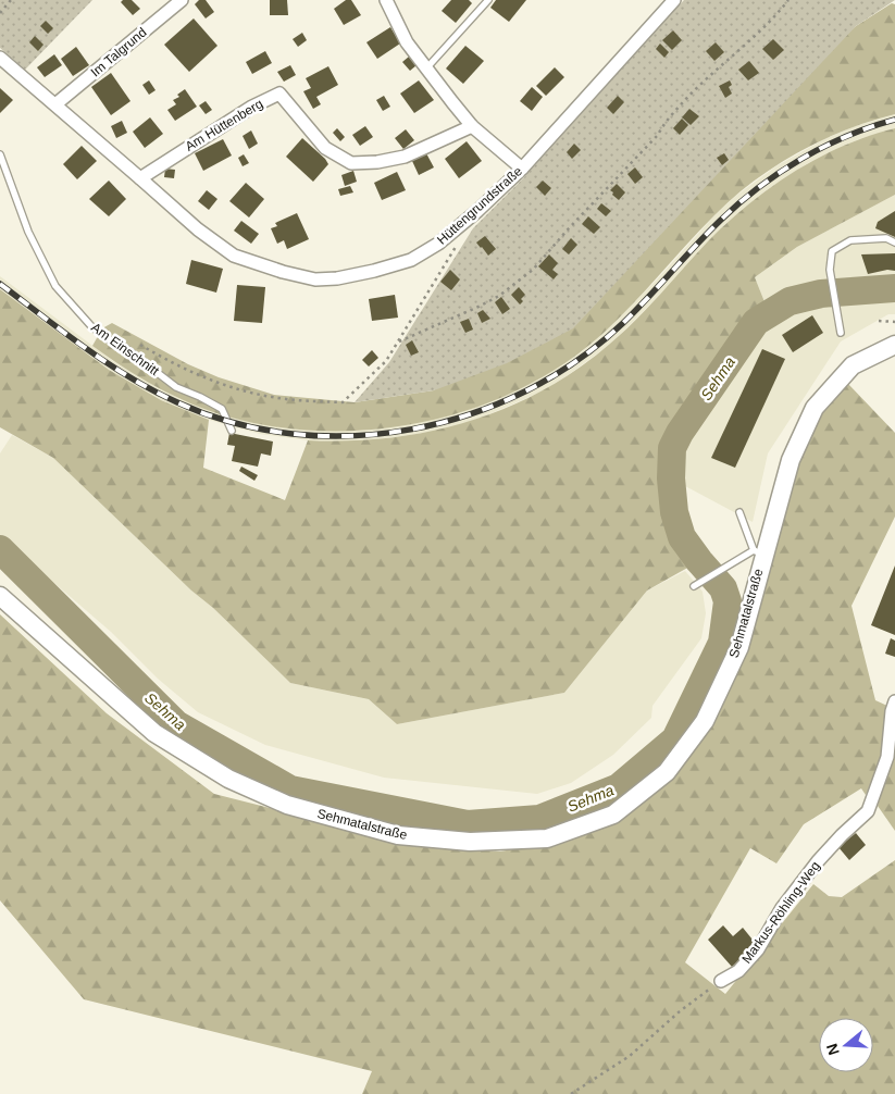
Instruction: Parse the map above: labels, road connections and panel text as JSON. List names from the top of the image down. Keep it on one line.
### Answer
{"streets":{"main road":["Sehmatalstraße"],"street":["Im Talgrund","Am Hüttenberg","Hüttengrundstraße","Markus-Röhling-Weg"],"lane":["Am Einschnitt"]},"crossings":[["Im Talgrund","Hüttengrundstraße"],["Am Hüttenberg","Hüttengrundstraße"]],"water":["Sehma"],"north":"left"}
